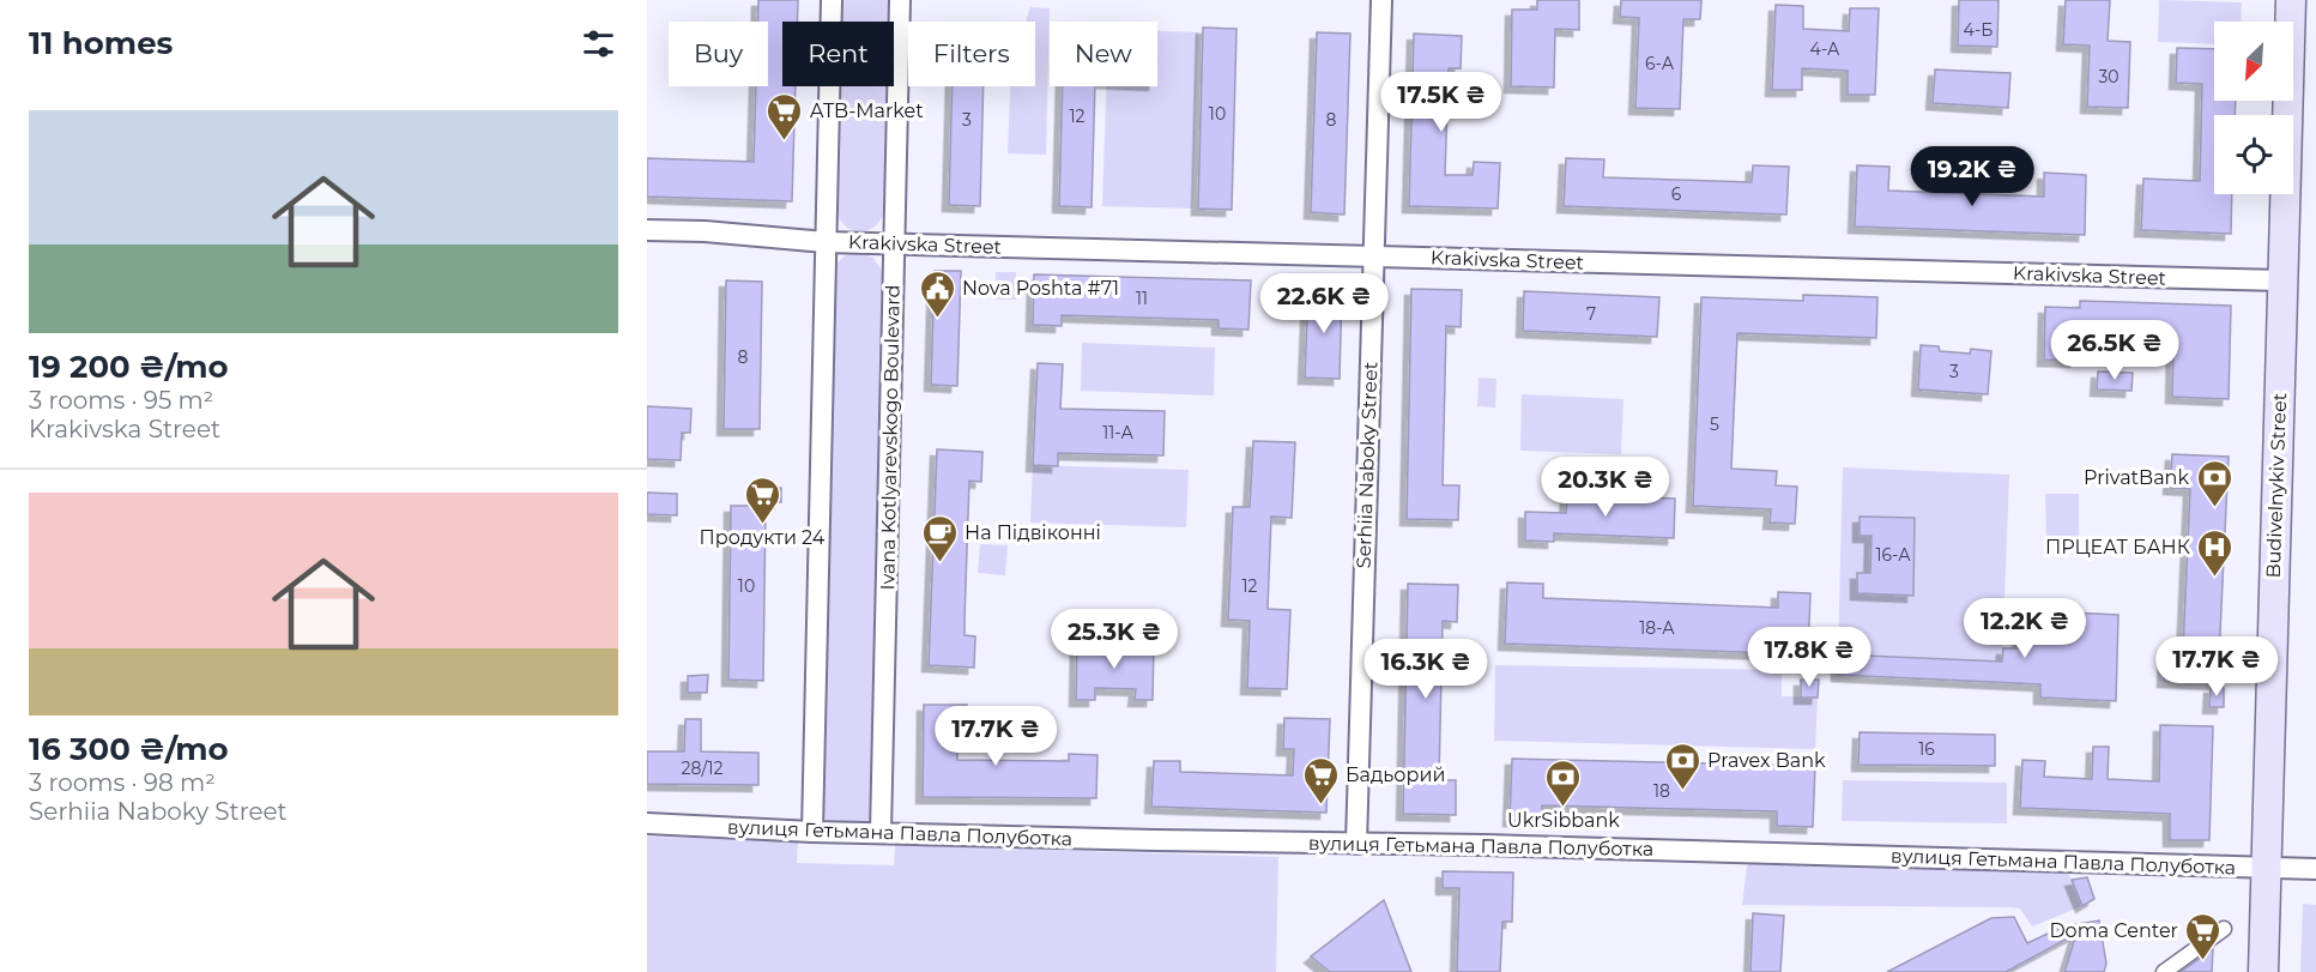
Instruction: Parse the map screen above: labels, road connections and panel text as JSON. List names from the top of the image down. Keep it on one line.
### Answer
{"streets":{"main road":["Budivelnykiv Street"],"street":["Krakivska Street","Ivana Kotlyarevskogo Boulevard","Serhiia Naboky Street","вулиця Гетьмана Павла Полуботка"]},"crossings":[["Krakivska Street","Ivana Kotlyarevskogo Boulevard"],["Krakivska Street","Serhiia Naboky Street"],["Krakivska Street","Budivelnykiv Street"],["Ivana Kotlyarevskogo Boulevard","вулиця Гетьмана Павла Полуботка"],["Serhiia Naboky Street","вулиця Гетьмана Павла Полуботка"],["Budivelnykiv Street","вулиця Гетьмана Павла Полуботка"]],"places":{"supermarket":["ATB-Market","Продукти 24","Бадьорий","Doma Center"],"public building":["Nova Poshta #71"],"bank":["PrivatBank","Pravex Bank","UkrSibbank"],"cafe":["На Підвіконні"],"hospital":["ПРЦЕАТ БАНК"]},"house_numbers":["4-Б","4-А","6-А","30","10","12","3","8","6","11","7","8","3","5","11-А","16-А","10","12","18-А","16","28/12","18"],"north":"bottom left","page":{"heading":"11 homes","chip":["Buy","Rent","Filters","New"],"price":["17.5K ₴","19.2K ₴","22.6K ₴","26.5K ₴","20.3K ₴","12.2K ₴","25.3K ₴","17.8K ₴","17.7K ₴","16.3K ₴","17.7K ₴"],"list":[{"name":"19 200 ₴/mo","note":"3 rooms · 95 m² · Krakivska Street"},{"name":"16 300 ₴/mo","note":"3 rooms · 98 m² · Serhiia Naboky Street"}]}}
